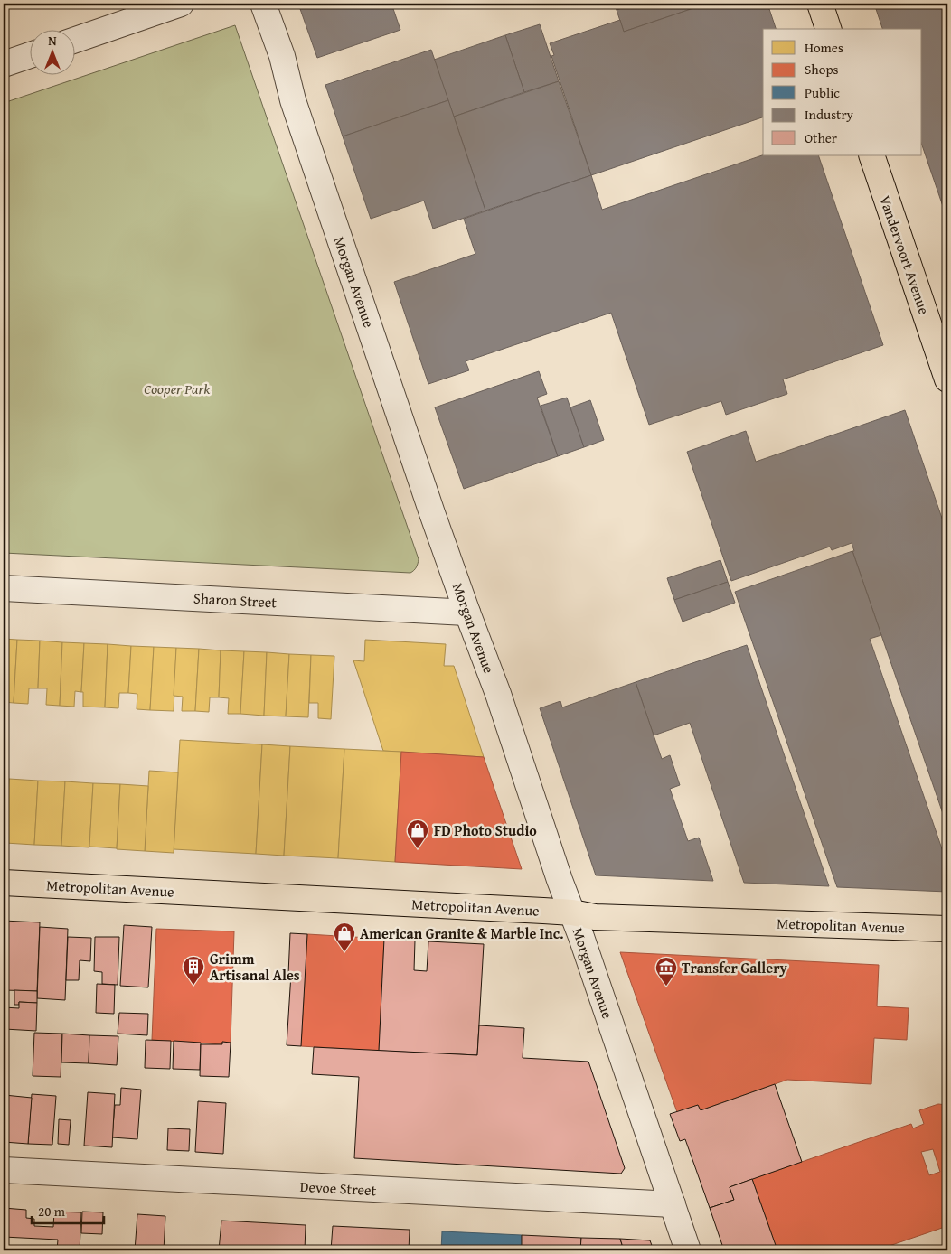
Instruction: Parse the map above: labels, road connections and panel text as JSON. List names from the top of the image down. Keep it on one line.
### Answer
{"streets":{"main road":["Vandervoort Avenue","Metropolitan Avenue"],"street":["Morgan Avenue","Sharon Street","Devoe Street"]},"crossings":[["Morgan Avenue","Sharon Street"],["Morgan Avenue","Metropolitan Avenue"],["Morgan Avenue","Devoe Street"]],"parks":["Cooper Park"],"places":{"shop":["FD Photo Studio","American Granite & Marble Inc."],"building":["Grimm Artisanal Ales"],"museum":["Transfer Gallery"]},"legend":["Homes","Shops","Public","Industry","Other"],"scale_bar":"20 m","north":"top"}
